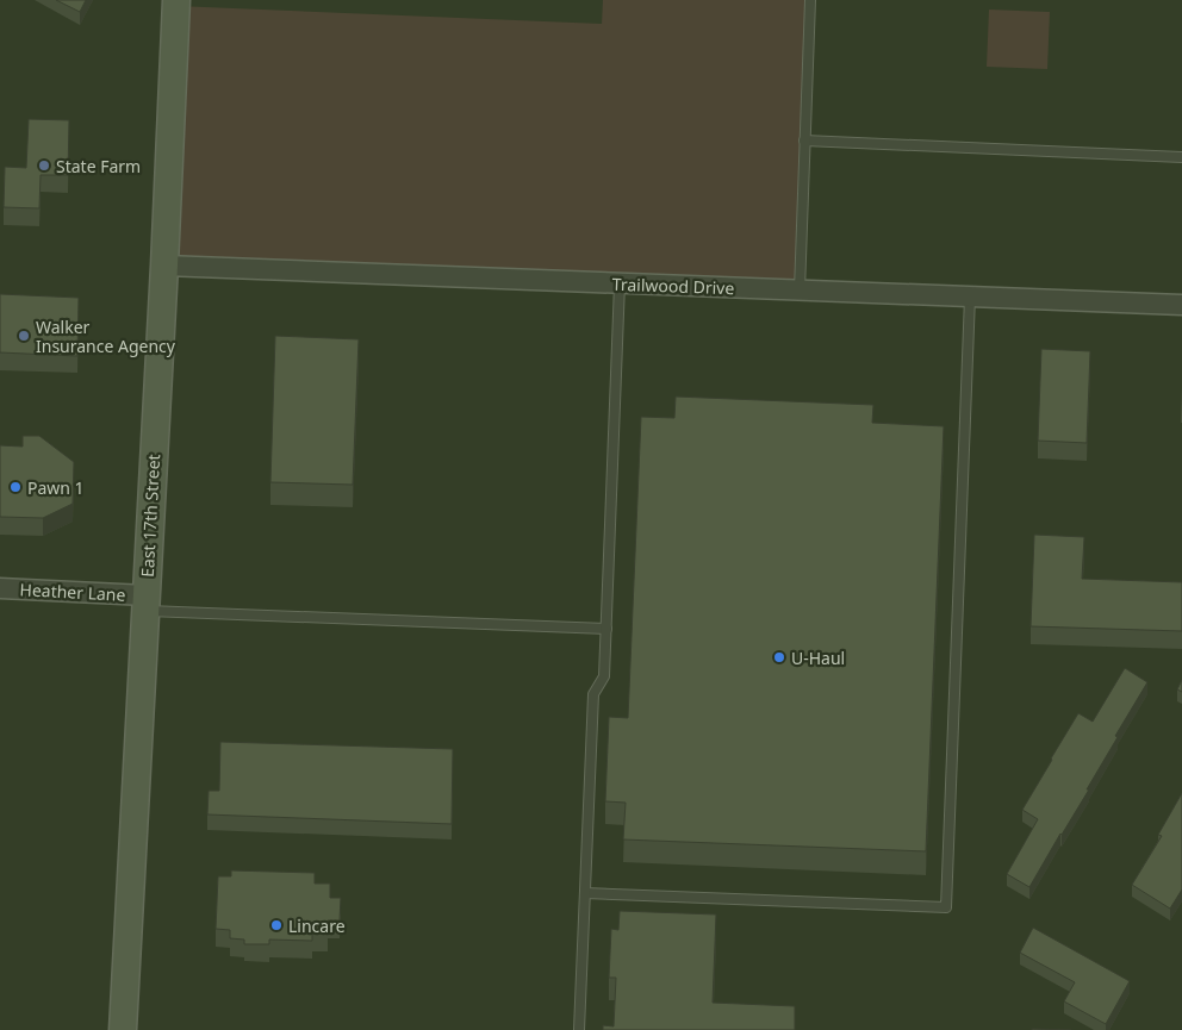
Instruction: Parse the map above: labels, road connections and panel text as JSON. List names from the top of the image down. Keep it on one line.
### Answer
{"streets":{"main road":["East 17th Street"],"street":["Trailwood Drive","Heather Lane"]},"crossings":[["Trailwood Drive","East 17th Street"],["East 17th Street","Heather Lane"]],"places":["State Farm","Walker Insurance Agency","Pawn 1","U-Haul","Lincare"]}
